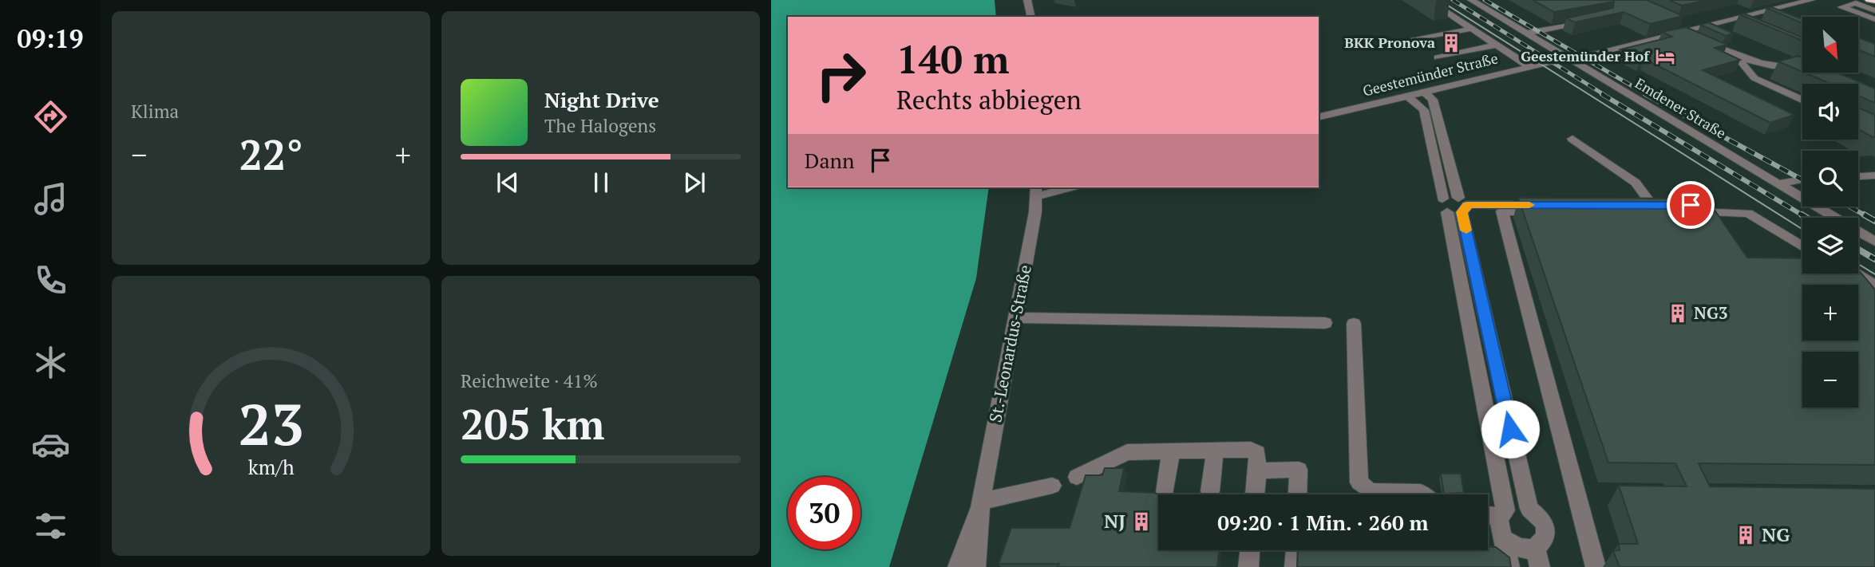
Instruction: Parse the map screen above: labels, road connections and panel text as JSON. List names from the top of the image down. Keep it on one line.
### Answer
{"streets":{"street":["Geestemünder Straße","Emdener Straße","St.-Leonardus-Straße"]},"crossings":[["Geestemünder Straße","Emdener Straße"]],"places":{"building":["BKK Pronova","NG3","NJ","NG"],"hotel":["Geestemünder Hof"]},"north":"bottom right","page":{"tabs":"09:19","tile":["Klima",["Reichweite · 41%","205 km"]],"map_buttons":["+","−"],"turn":["140 m","Rechts abbiegen"],"song":["Night Drive","The Halogens"],"heat":["−","22°","+"],"then":"Dann","limit":"30","trip":"09:20 · 1 Min. · 260 m","gauge":["23","km/h"]}}
